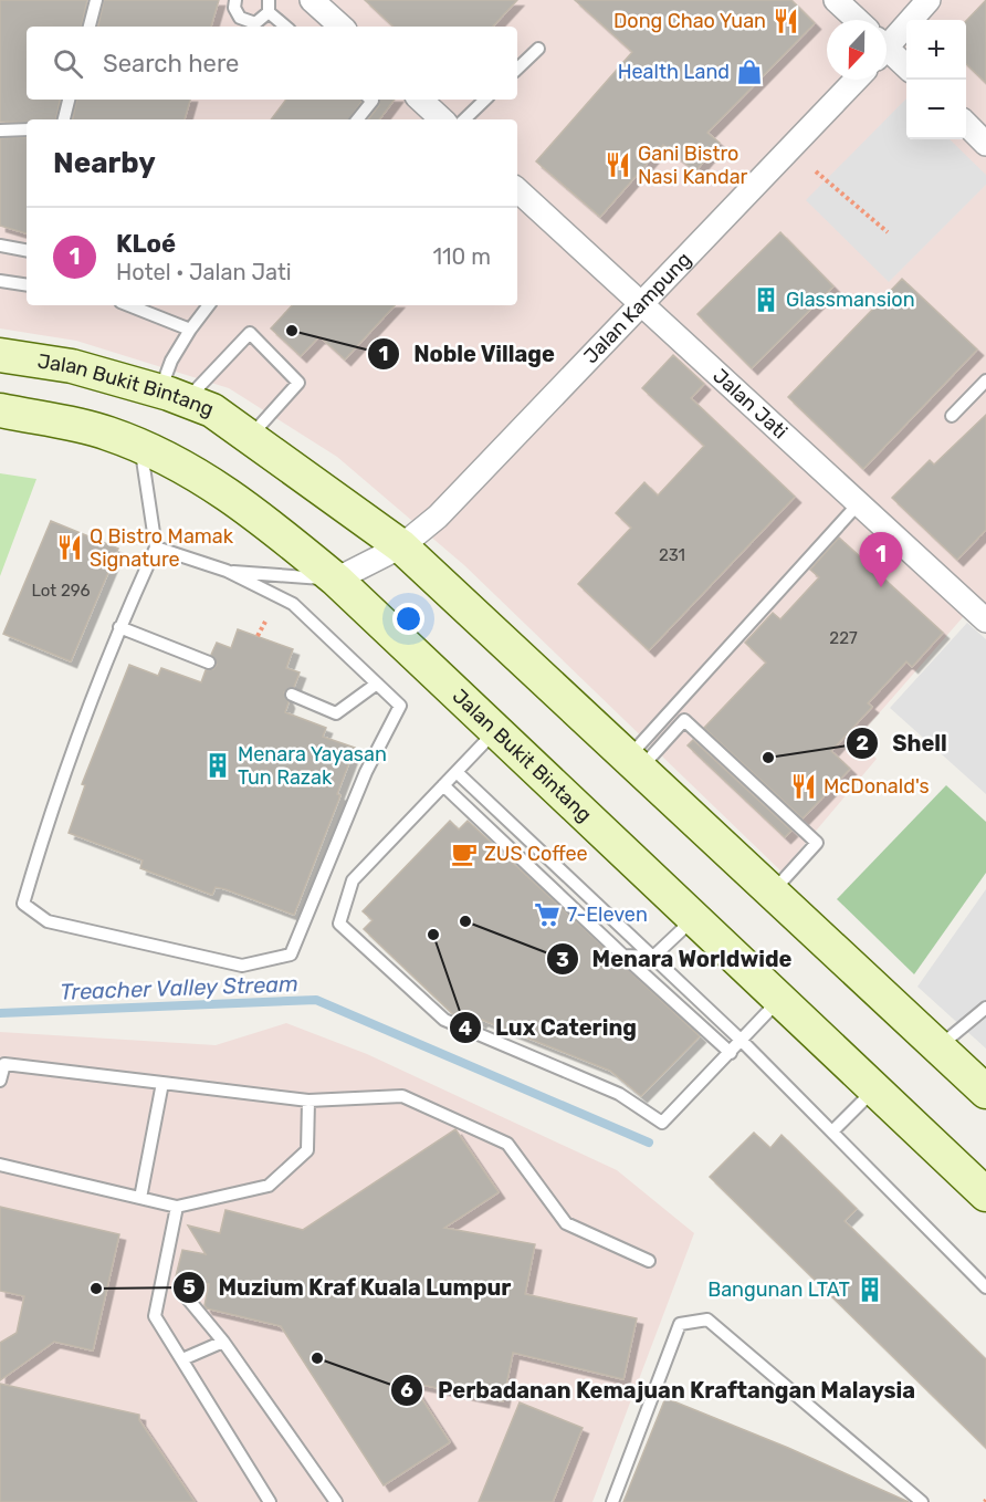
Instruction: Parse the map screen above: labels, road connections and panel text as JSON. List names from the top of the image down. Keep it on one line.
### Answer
{"streets":{"main road":["Jalan Bukit Bintang"],"street":["Jalan Kampung","Jalan Jati"]},"crossings":[["Jalan Kampung","Jalan Bukit Bintang"],["Jalan Kampung","Jalan Jati"]],"water":["Treacher Valley Stream"],"places":{"restaurant":["Dong Chao Yuan","Gani Bistro Nasi Kandar","Q Bistro Mamak Signature","McDonald's"],"shop":["Health Land"],"building":["Glassmansion","Menara Yayasan Tun Razak","Bangunan LTAT"],"other":["Noble Village","Shell","Menara Worldwide","Lux Catering","Muzium Kraf Kuala Lumpur","Perbadanan Kemajuan Kraftangan Malaysia"],"cafe":["ZUS Coffee"],"supermarket":["7-Eleven"]},"house_numbers":["231","Lot 296","227"],"north":"bottom","page":{"map_buttons":["+","−"],"search":"Search here","heading":"Nearby","list":[{"mark":"1","name":"KLoé","note":"Hotel · Jalan Jati","value":"110 m"}],"pins":"1"}}
